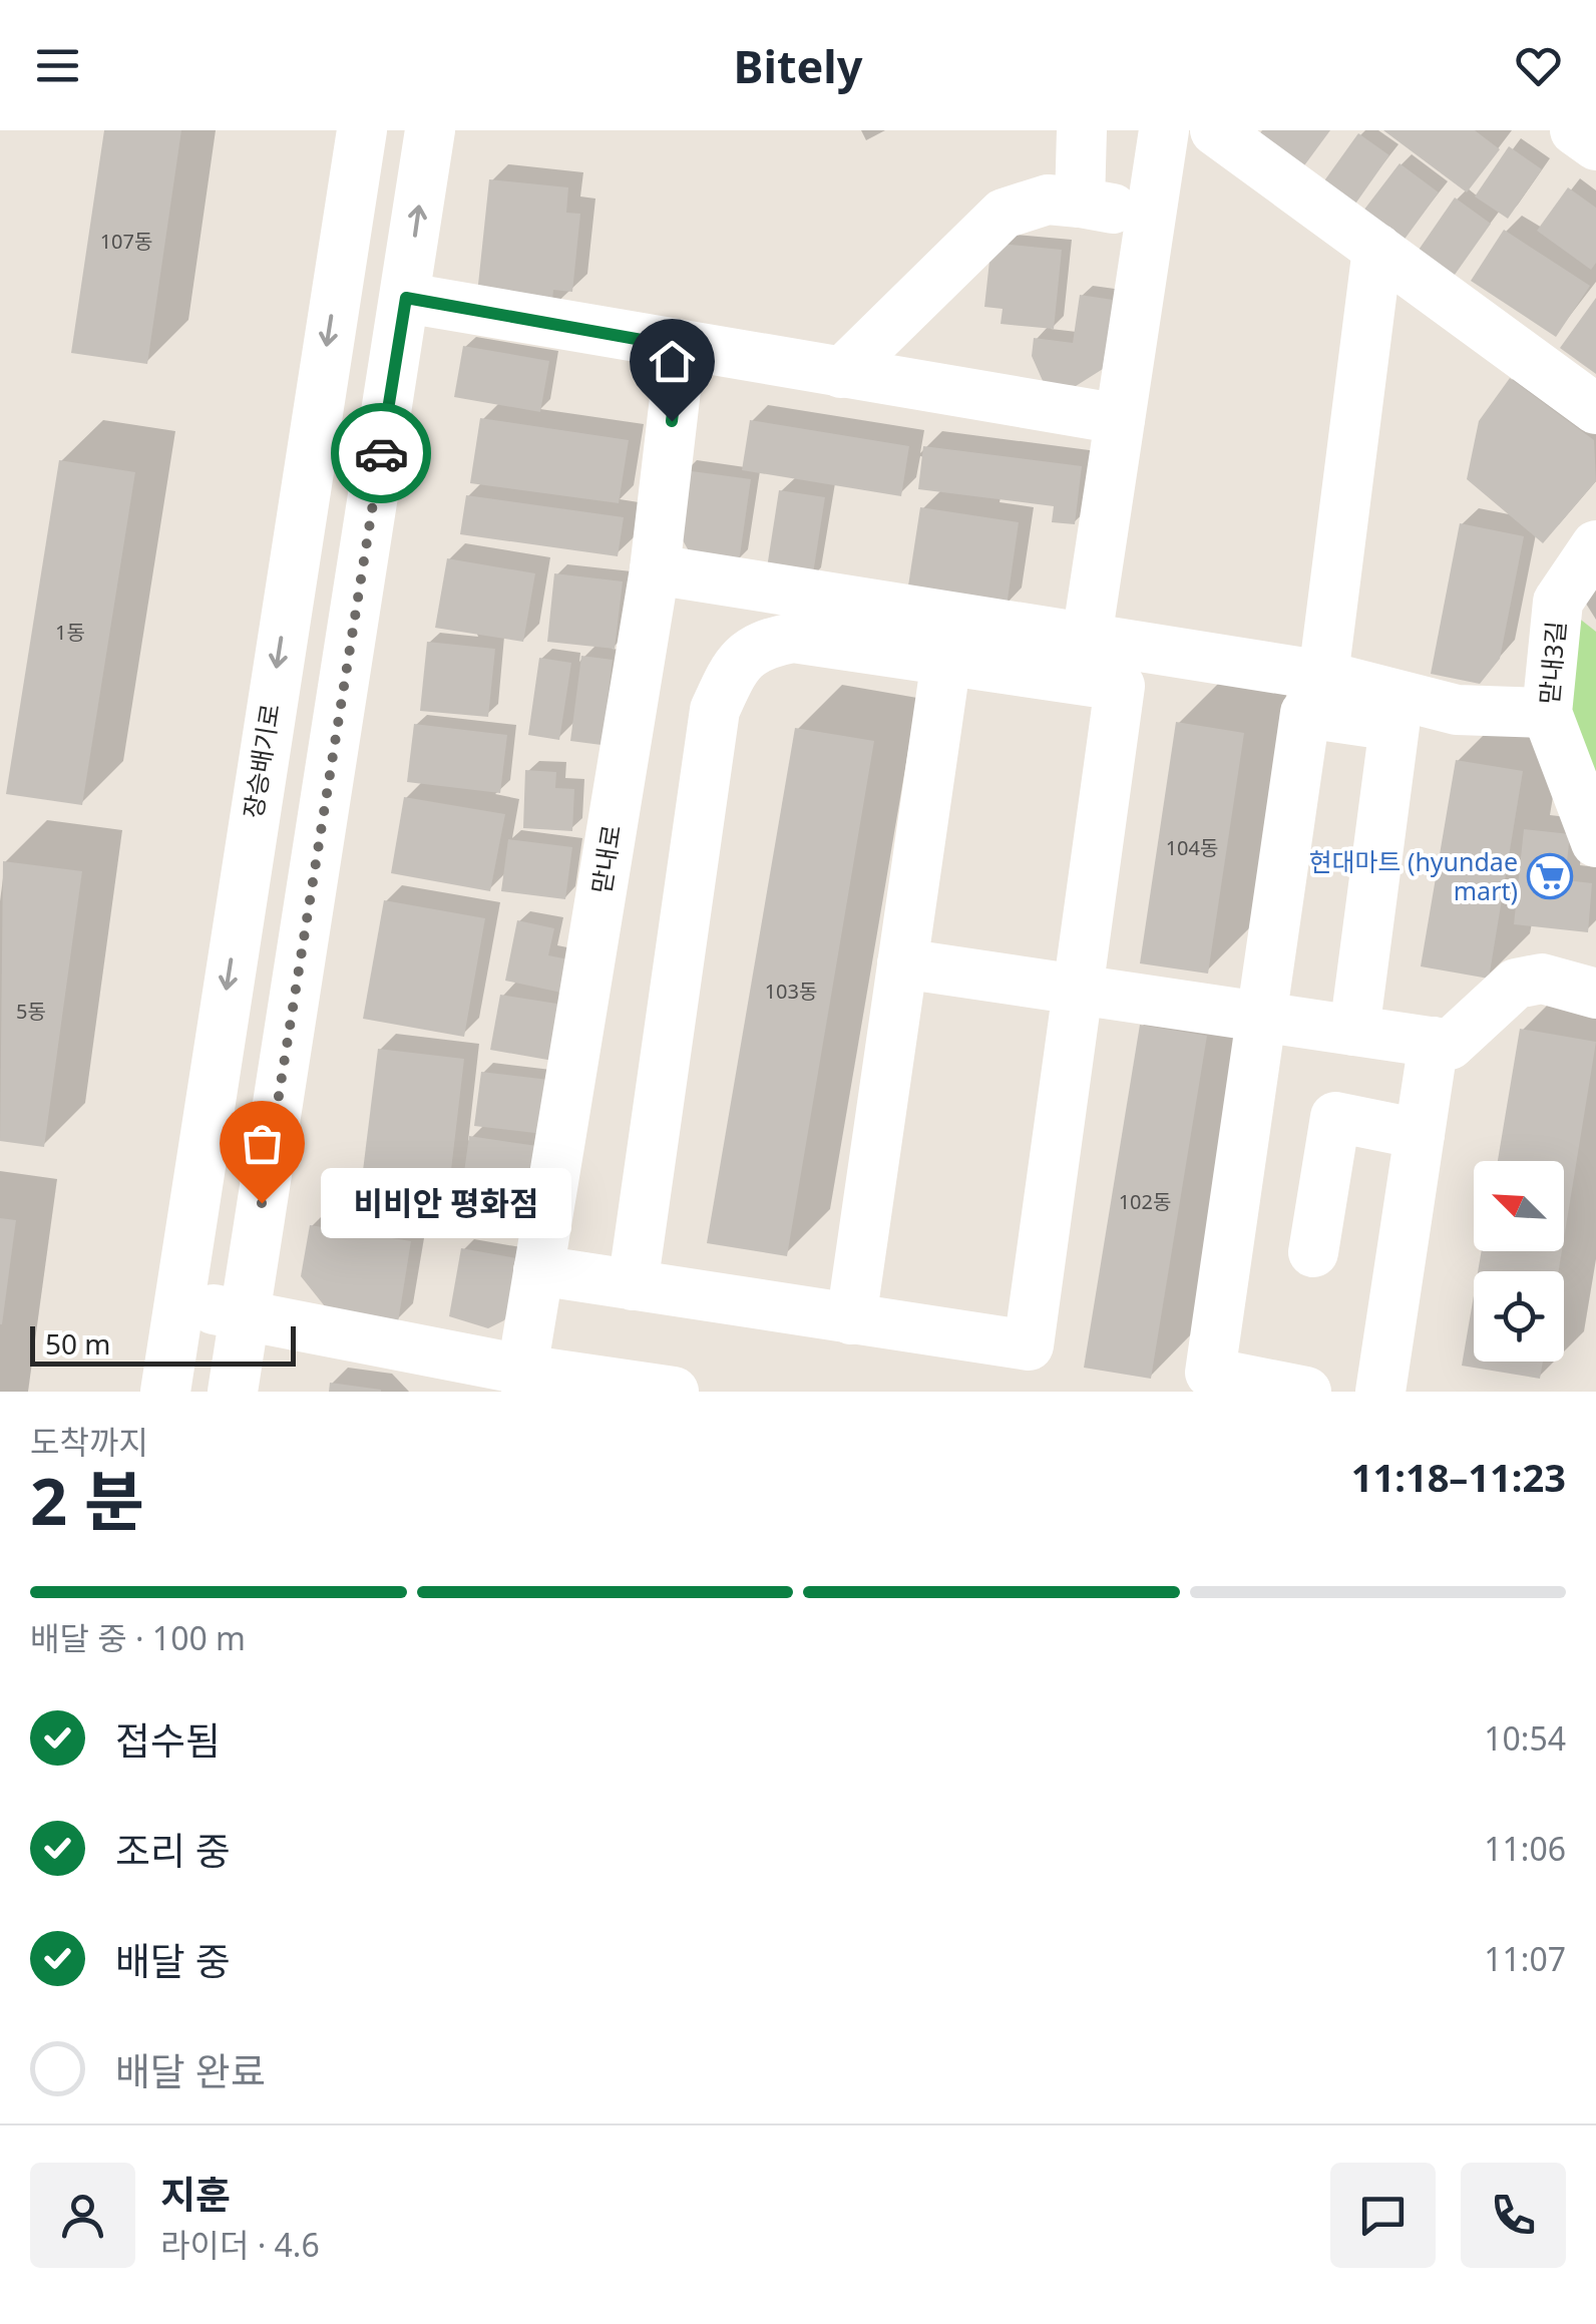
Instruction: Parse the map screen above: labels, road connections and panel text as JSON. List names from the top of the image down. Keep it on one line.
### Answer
{"streets":{"street":["맏내3길","장승배기로","맏내로"]},"places":{"supermarket":["현대마트 (hyundae mart)"],"other":["비비안 평화점"]},"house_numbers":["107동","1동","104동","103동","5동","102동"],"scale_bar":"50 m","north":"top left","page":{"header":"Bitely","bubble":"비비안 평화점","scale":"50 m","heading":["2 분","도착까지","11:18–11:23"],"panel":["지훈","라이더 · 4.6"],"bar":"배달 중 · 100 m","list":[["접수됨","10:54"],["조리 중","11:06"],["배달 중","11:07"],"배달 완료"]}}
